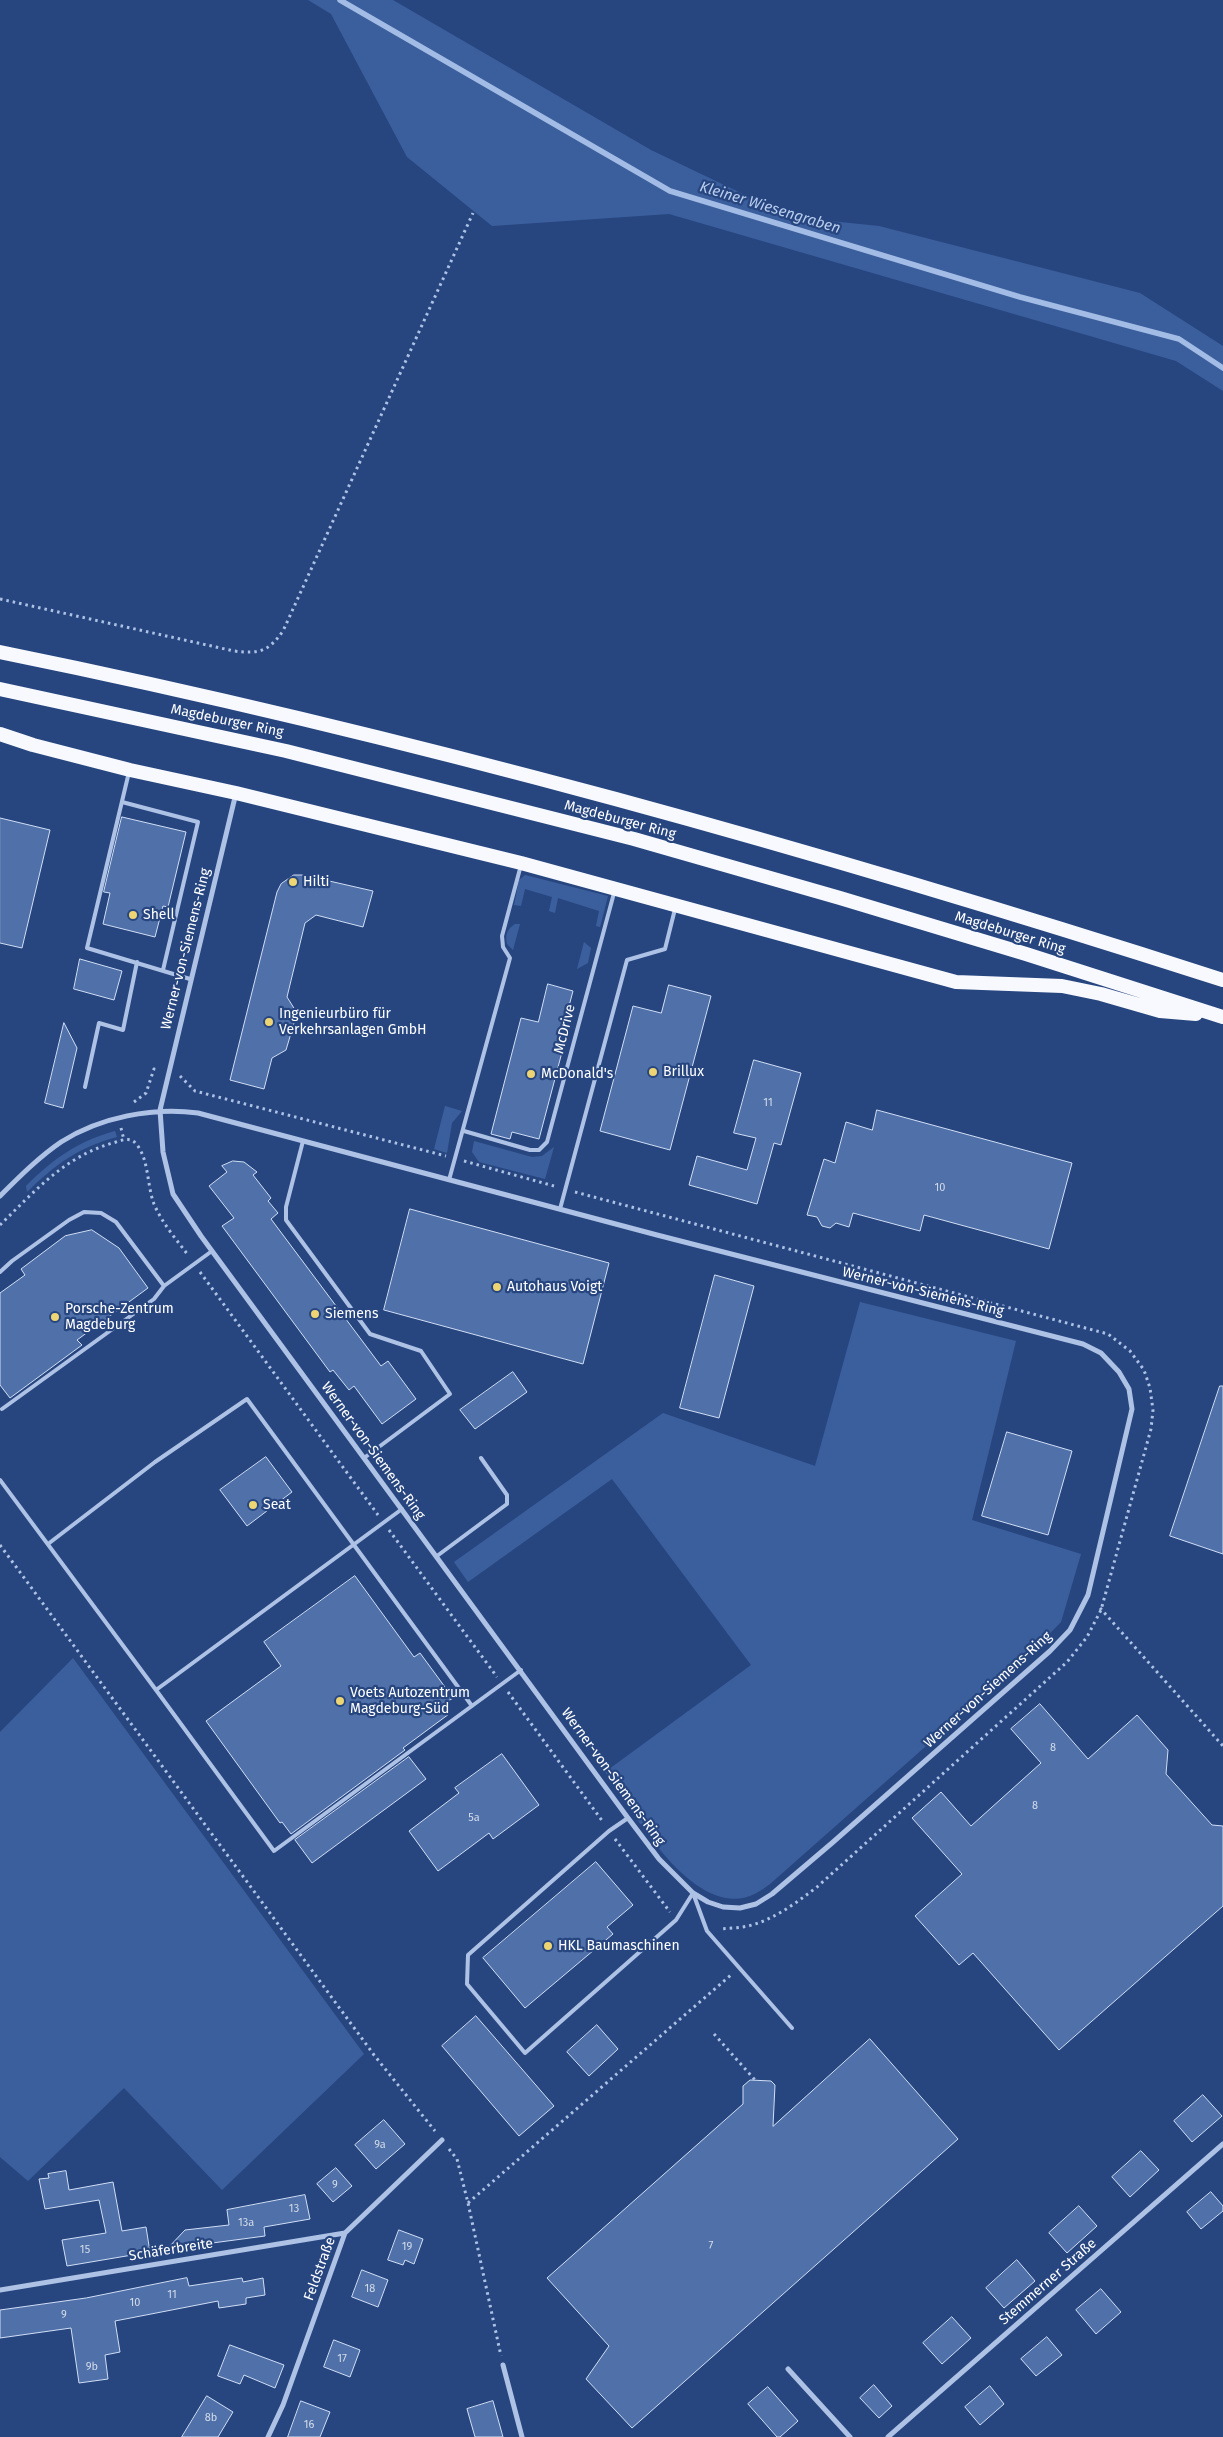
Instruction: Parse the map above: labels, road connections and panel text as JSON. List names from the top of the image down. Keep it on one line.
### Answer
{"streets":{"highway":["Magdeburger Ring"],"street":["Werner-von-Siemens-Ring","Schäferbreite","Feldstraße","Stemmerner Straße"],"lane":["McDrive"]},"crossings":[["Schäferbreite","Feldstraße"]],"water":["Kleiner Wiesengraben"],"places":["Hilti","Shell","Ingenieurbüro für Verkehrsanlagen GmbH","Brillux","McDonald's","Autohaus Voigt","Siemens","Porsche-Zentrum Magdeburg","Seat","Voets Autozentrum Magdeburg-Süd","HKL Baumaschinen"],"house_numbers":["11","10","8","8","5a","9a","9","13","13a","7","19","15","18","11","10","9","17","9b","8b","16"]}
